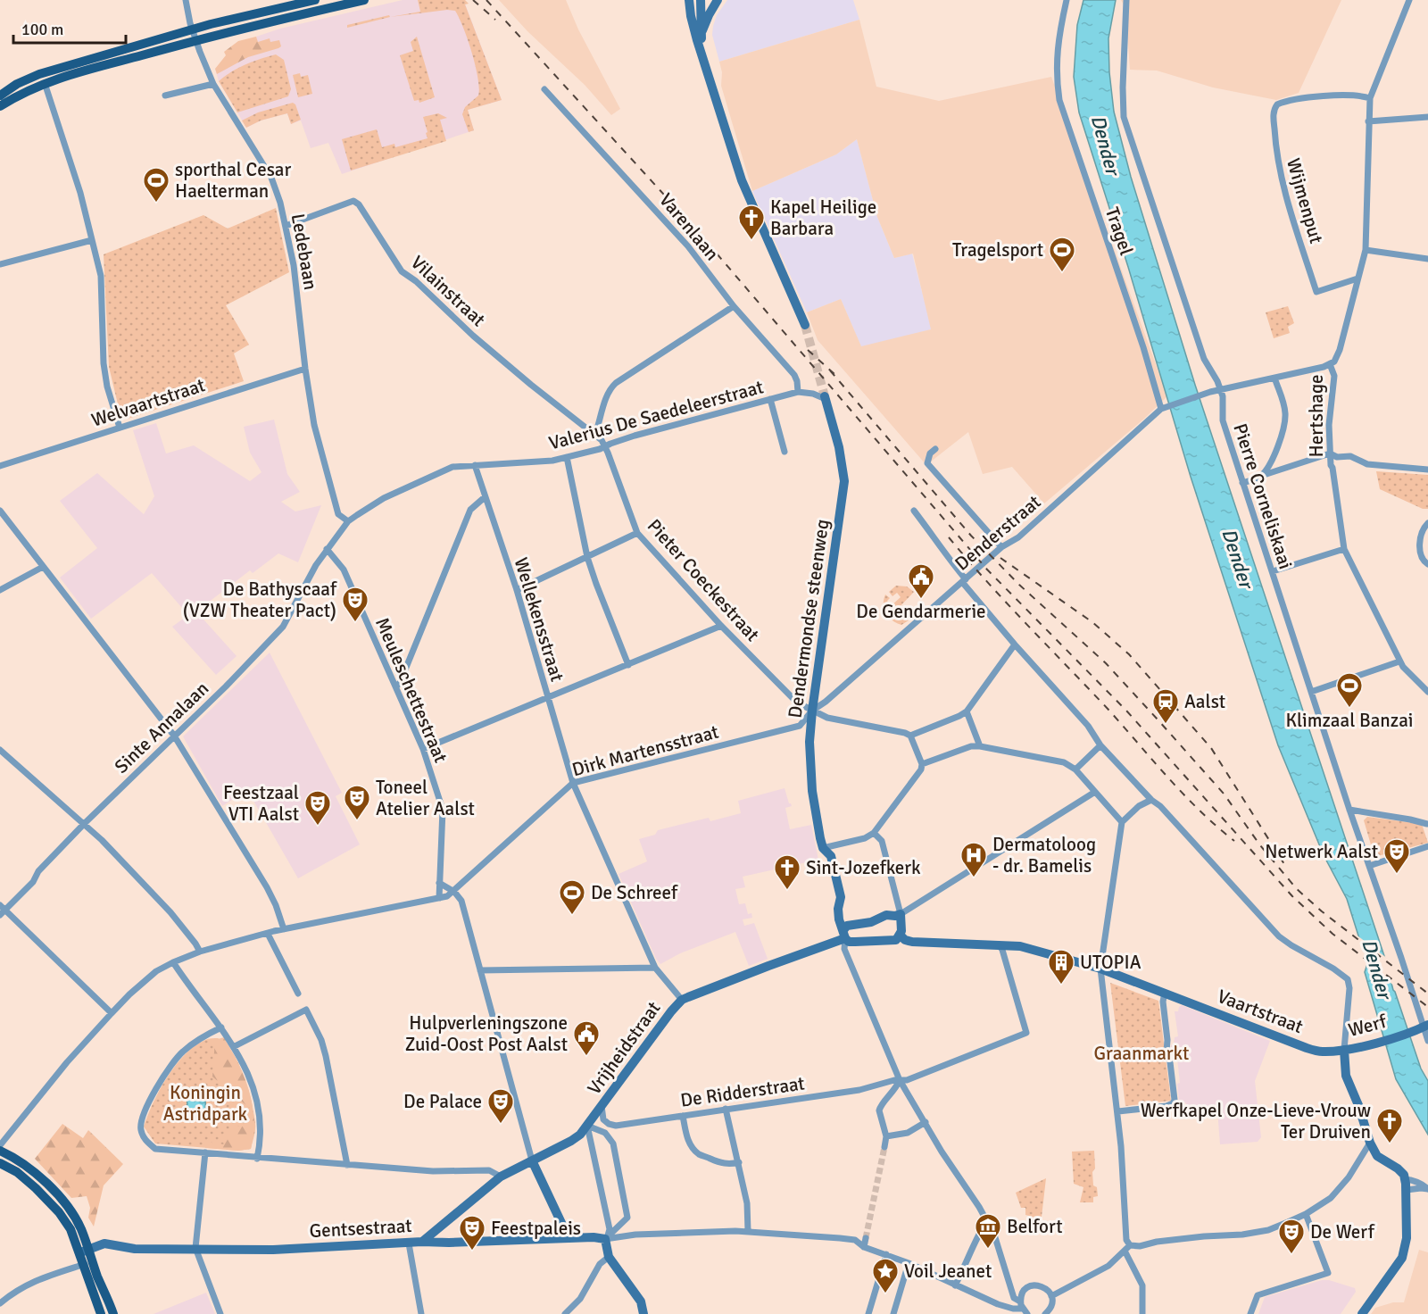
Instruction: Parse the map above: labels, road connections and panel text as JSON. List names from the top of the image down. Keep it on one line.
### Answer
{"streets":{"street":["Wijmenput","Varenlaan","Tragel","Ledebaan","Vilainstraat","Welvaartstraat","Valerius De Saedeleerstraat","Hertshage","Pierre Corneliskaai","Denderstraat","Pieter Coeckestraat","Dendermondse steenweg","Wellekensstraat","Meuleschettestraat","Sinte Annalaan","Dirk Martensstraat","Vaartstraat","Werf","Vrijheidstraat","De Ridderstraat","Gentsestraat"]},"crossings":[["Wijmenput","Hertshage"],["Varenlaan","Valerius De Saedeleerstraat"],["Tragel","Denderstraat"],["Ledebaan","Vilainstraat"],["Ledebaan","Welvaartstraat"],["Ledebaan","Valerius De Saedeleerstraat"],["Vilainstraat","Pieter Coeckestraat"],["Valerius De Saedeleerstraat","Pieter Coeckestraat"],["Valerius De Saedeleerstraat","Dendermondse steenweg"],["Valerius De Saedeleerstraat","Wellekensstraat"],["Valerius De Saedeleerstraat","Meuleschettestraat"],["Valerius De Saedeleerstraat","Sinte Annalaan"],["Hertshage","Denderstraat"],["Pierre Corneliskaai","Denderstraat"],["Pierre Corneliskaai","Werf"],["Denderstraat","Pieter Coeckestraat"],["Denderstraat","Dendermondse steenweg"],["Denderstraat","Dirk Martensstraat"],["Pieter Coeckestraat","Dendermondse steenweg"],["Pieter Coeckestraat","Dirk Martensstraat"],["Dendermondse steenweg","Dirk Martensstraat"],["Dendermondse steenweg","Vrijheidstraat"],["Wellekensstraat","Dirk Martensstraat"],["Wellekensstraat","Vrijheidstraat"],["Meuleschettestraat","Sinte Annalaan"],["Meuleschettestraat","Dirk Martensstraat"],["Vaartstraat","Werf"],["Vrijheidstraat","De Ridderstraat"],["Vrijheidstraat","Gentsestraat"]],"water":["Dender"],"parks":["Graanmarkt","Koningin Astridpark"],"places":{"sports":["sporthal Cesar Haelterman","Tragelsport","Klimzaal Banzai","De Schreef"],"church":["Kapel Heilige Barbara","Sint-Jozefkerk","Werfkapel Onze-Lieve-Vrouw Ter Druiven"],"public building":["De Gendarmerie","Hulpverleningszone Zuid-Oost Post Aalst"],"theatre":["De Bathyscaaf (VZW Theater Pact)","Toneel Atelier Aalst","Feestzaal VTI Aalst","Netwerk Aalst","De Palace","Feestpaleis","De Werf"],"station":["Aalst"],"hospital":["Dermatoloog - dr. Bamelis"],"building":["UTOPIA"],"museum":["Belfort"],"place":["Voil Jeanet"]},"scale_bar":"100 m"}
